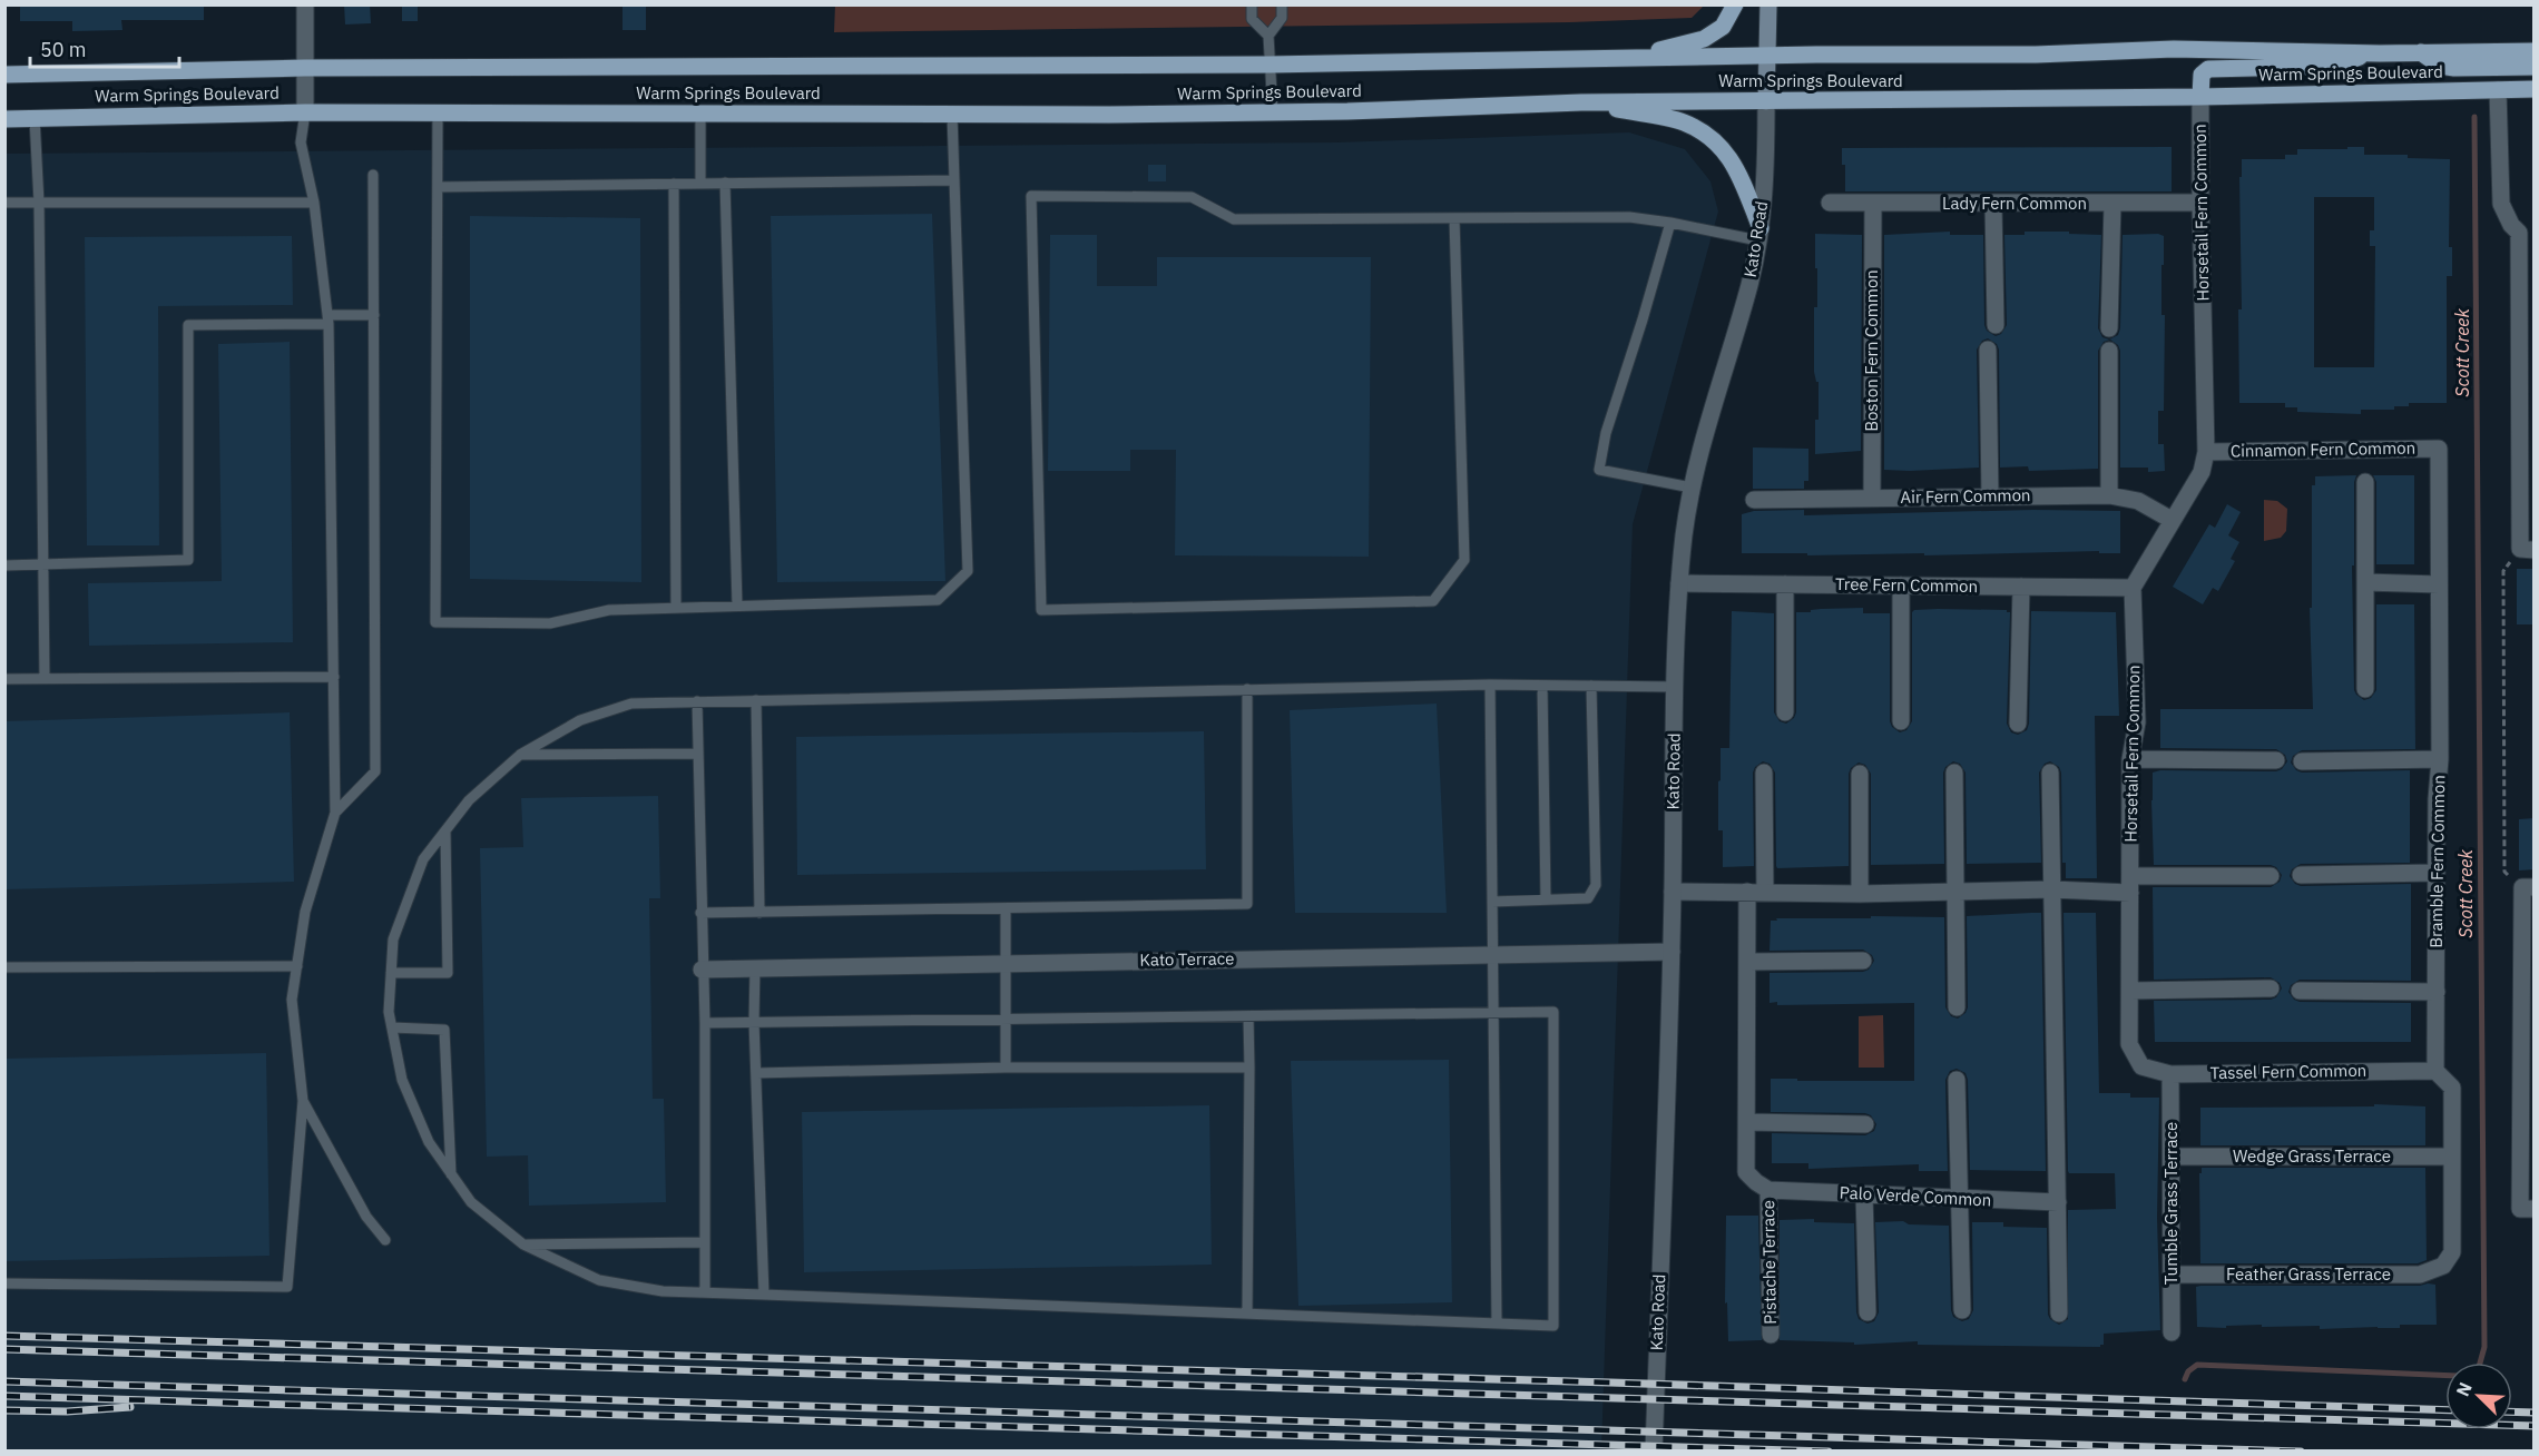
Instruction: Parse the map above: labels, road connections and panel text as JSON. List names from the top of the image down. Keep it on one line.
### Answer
{"streets":{"main road":["Warm Springs Boulevard"],"street":["Lady Fern Common","Horsetail Fern Common","Kato Road","Boston Fern Common","Cinnamon Fern Common","Air Fern Common","Tree Fern Common","Bramble Fern Common","Kato Terrace","Tassel Fern Common","Wedge Grass Terrace","Palo Verde Common","Tumble Grass Terrace","Pistache Terrace","Feather Grass Terrace"]},"crossings":[["Warm Springs Boulevard","Horsetail Fern Common"],["Warm Springs Boulevard","Kato Road"],["Lady Fern Common","Horsetail Fern Common"],["Lady Fern Common","Boston Fern Common"],["Horsetail Fern Common","Cinnamon Fern Common"],["Horsetail Fern Common","Air Fern Common"],["Horsetail Fern Common","Tree Fern Common"],["Horsetail Fern Common","Tassel Fern Common"],["Kato Road","Tree Fern Common"],["Kato Road","Kato Terrace"],["Boston Fern Common","Air Fern Common"],["Cinnamon Fern Common","Bramble Fern Common"],["Bramble Fern Common","Tassel Fern Common"],["Tassel Fern Common","Tumble Grass Terrace"],["Wedge Grass Terrace","Tumble Grass Terrace"],["Wedge Grass Terrace","Feather Grass Terrace"],["Palo Verde Common","Pistache Terrace"],["Tumble Grass Terrace","Feather Grass Terrace"]],"water":["Scott Creek"],"scale_bar":"50 m","north":"top left"}
